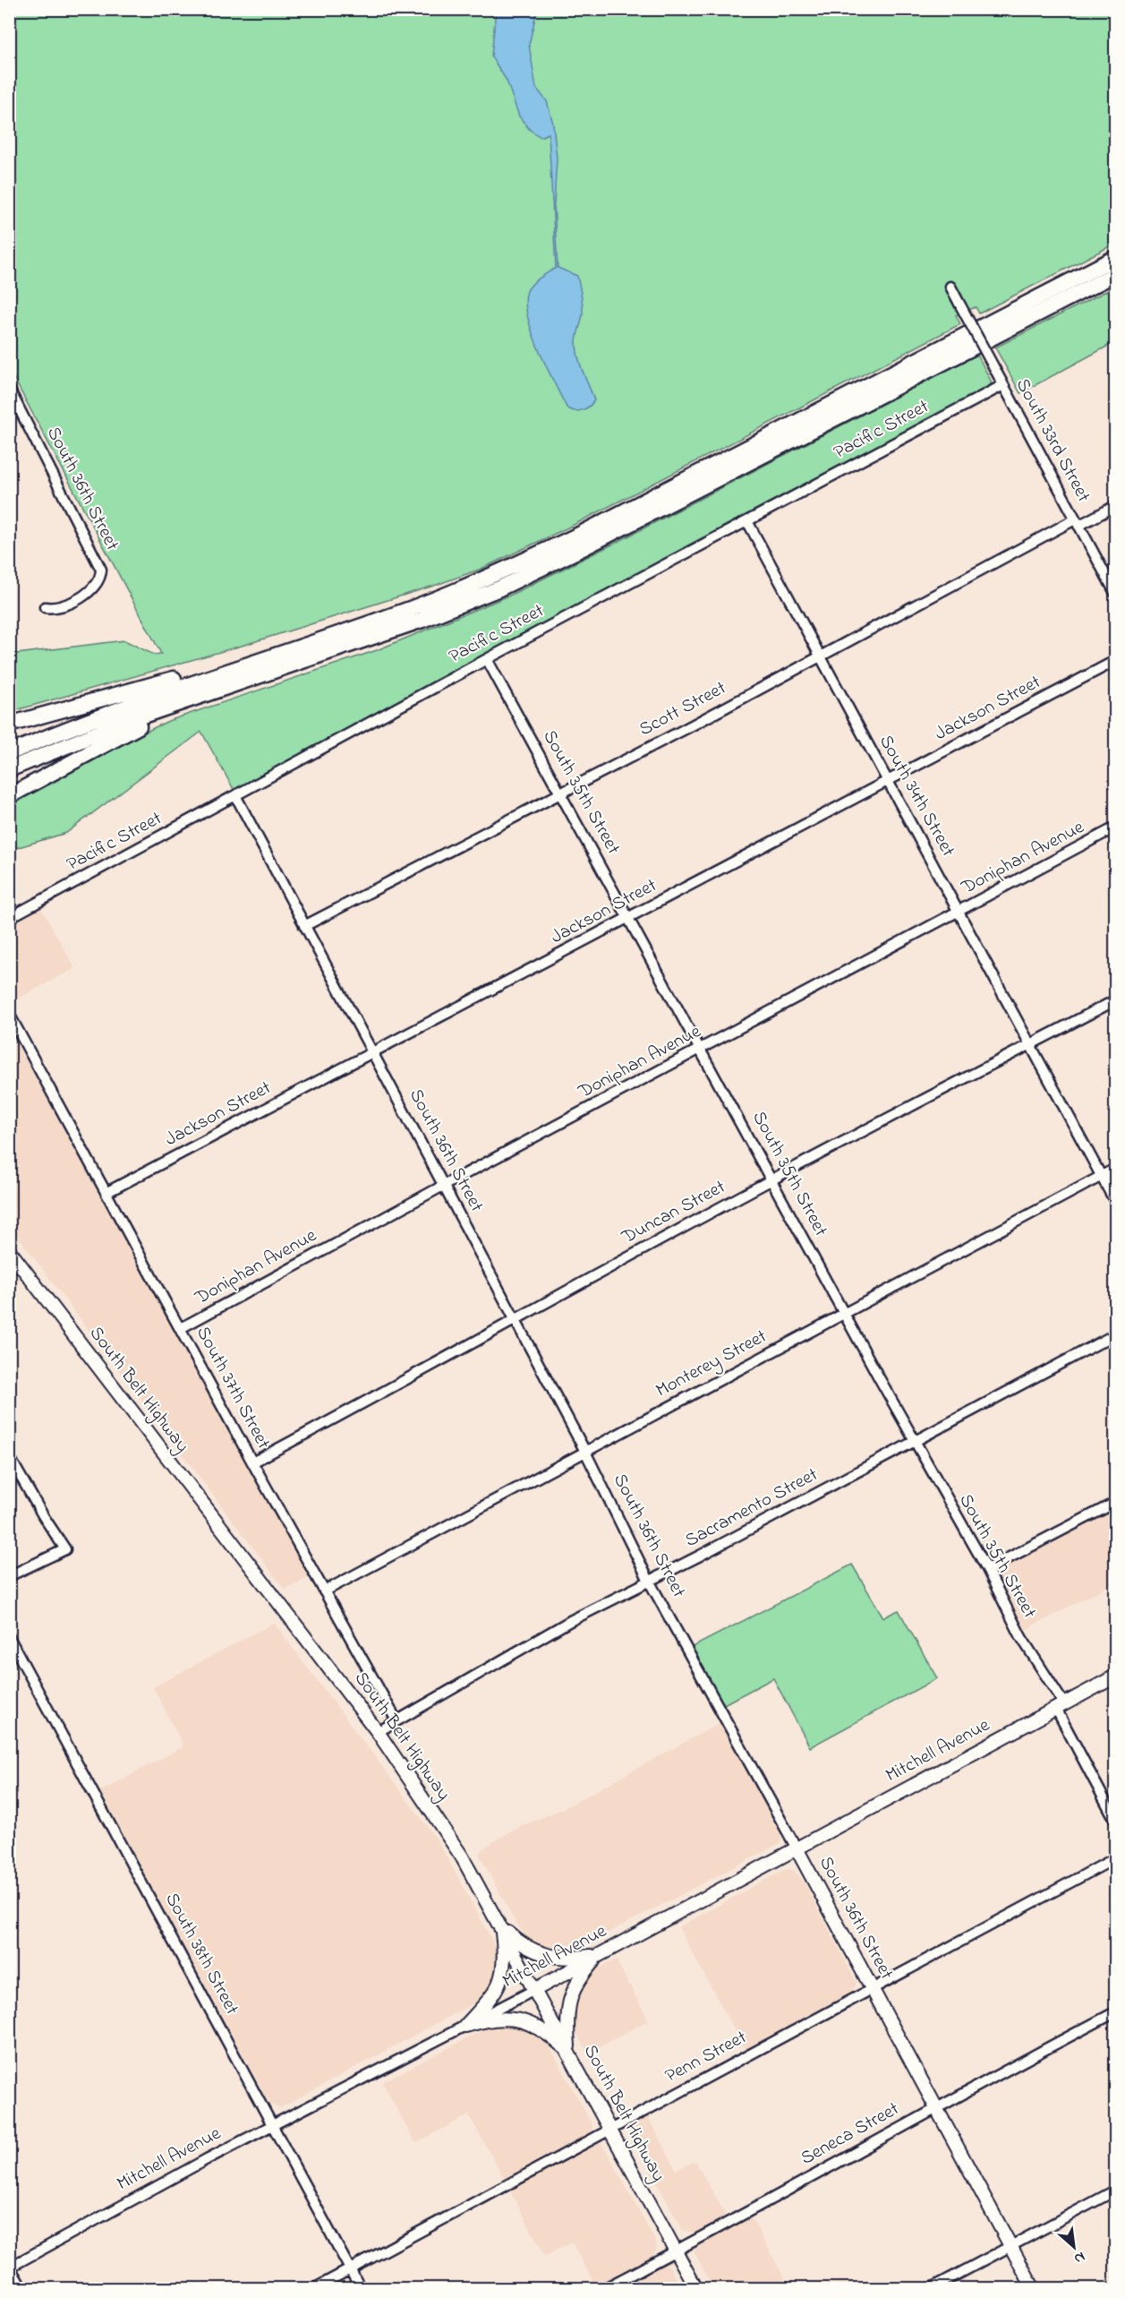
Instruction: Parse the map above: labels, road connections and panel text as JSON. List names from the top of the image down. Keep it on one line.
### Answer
{"streets":{"main road":["South 36th Street","South Belt Highway","Mitchell Avenue"],"street":["Pacific Street","South 33rd Street","Jackson Street","Scott Street","South 35th Street","South 34th Street","Doniphan Avenue","Duncan Street","Monterey Street","South 37th Street","Sacramento Street","South 38th Street","Penn Street","Seneca Street"]},"crossings":[["Pacific Street","South 33rd Street"],["Pacific Street","South 36th Street"],["Pacific Street","South 35th Street"],["Pacific Street","South 34th Street"],["South 33rd Street","Scott Street"],["South 36th Street","Jackson Street"],["South 36th Street","Scott Street"],["South 36th Street","Doniphan Avenue"],["South 36th Street","Duncan Street"],["South 36th Street","Monterey Street"],["South 36th Street","Sacramento Street"],["South 36th Street","Mitchell Avenue"],["South 36th Street","Penn Street"],["South 36th Street","Seneca Street"],["Jackson Street","South 35th Street"],["Jackson Street","South 34th Street"],["Jackson Street","South 37th Street"],["Scott Street","South 35th Street"],["Scott Street","South 34th Street"],["South 35th Street","Doniphan Avenue"],["South 35th Street","Duncan Street"],["South 35th Street","Monterey Street"],["South 35th Street","Sacramento Street"],["South 35th Street","Mitchell Avenue"],["South 34th Street","Doniphan Avenue"],["South 34th Street","Duncan Street"],["South 34th Street","Monterey Street"],["Doniphan Avenue","South 37th Street"],["Duncan Street","South 37th Street"],["Monterey Street","South 37th Street"],["South 37th Street","Sacramento Street"],["South Belt Highway","Sacramento Street"],["South Belt Highway","Mitchell Avenue"],["South Belt Highway","Penn Street"],["South Belt Highway","Seneca Street"],["Mitchell Avenue","South 38th Street"],["South 38th Street","Penn Street"]],"north":"bottom right"}
